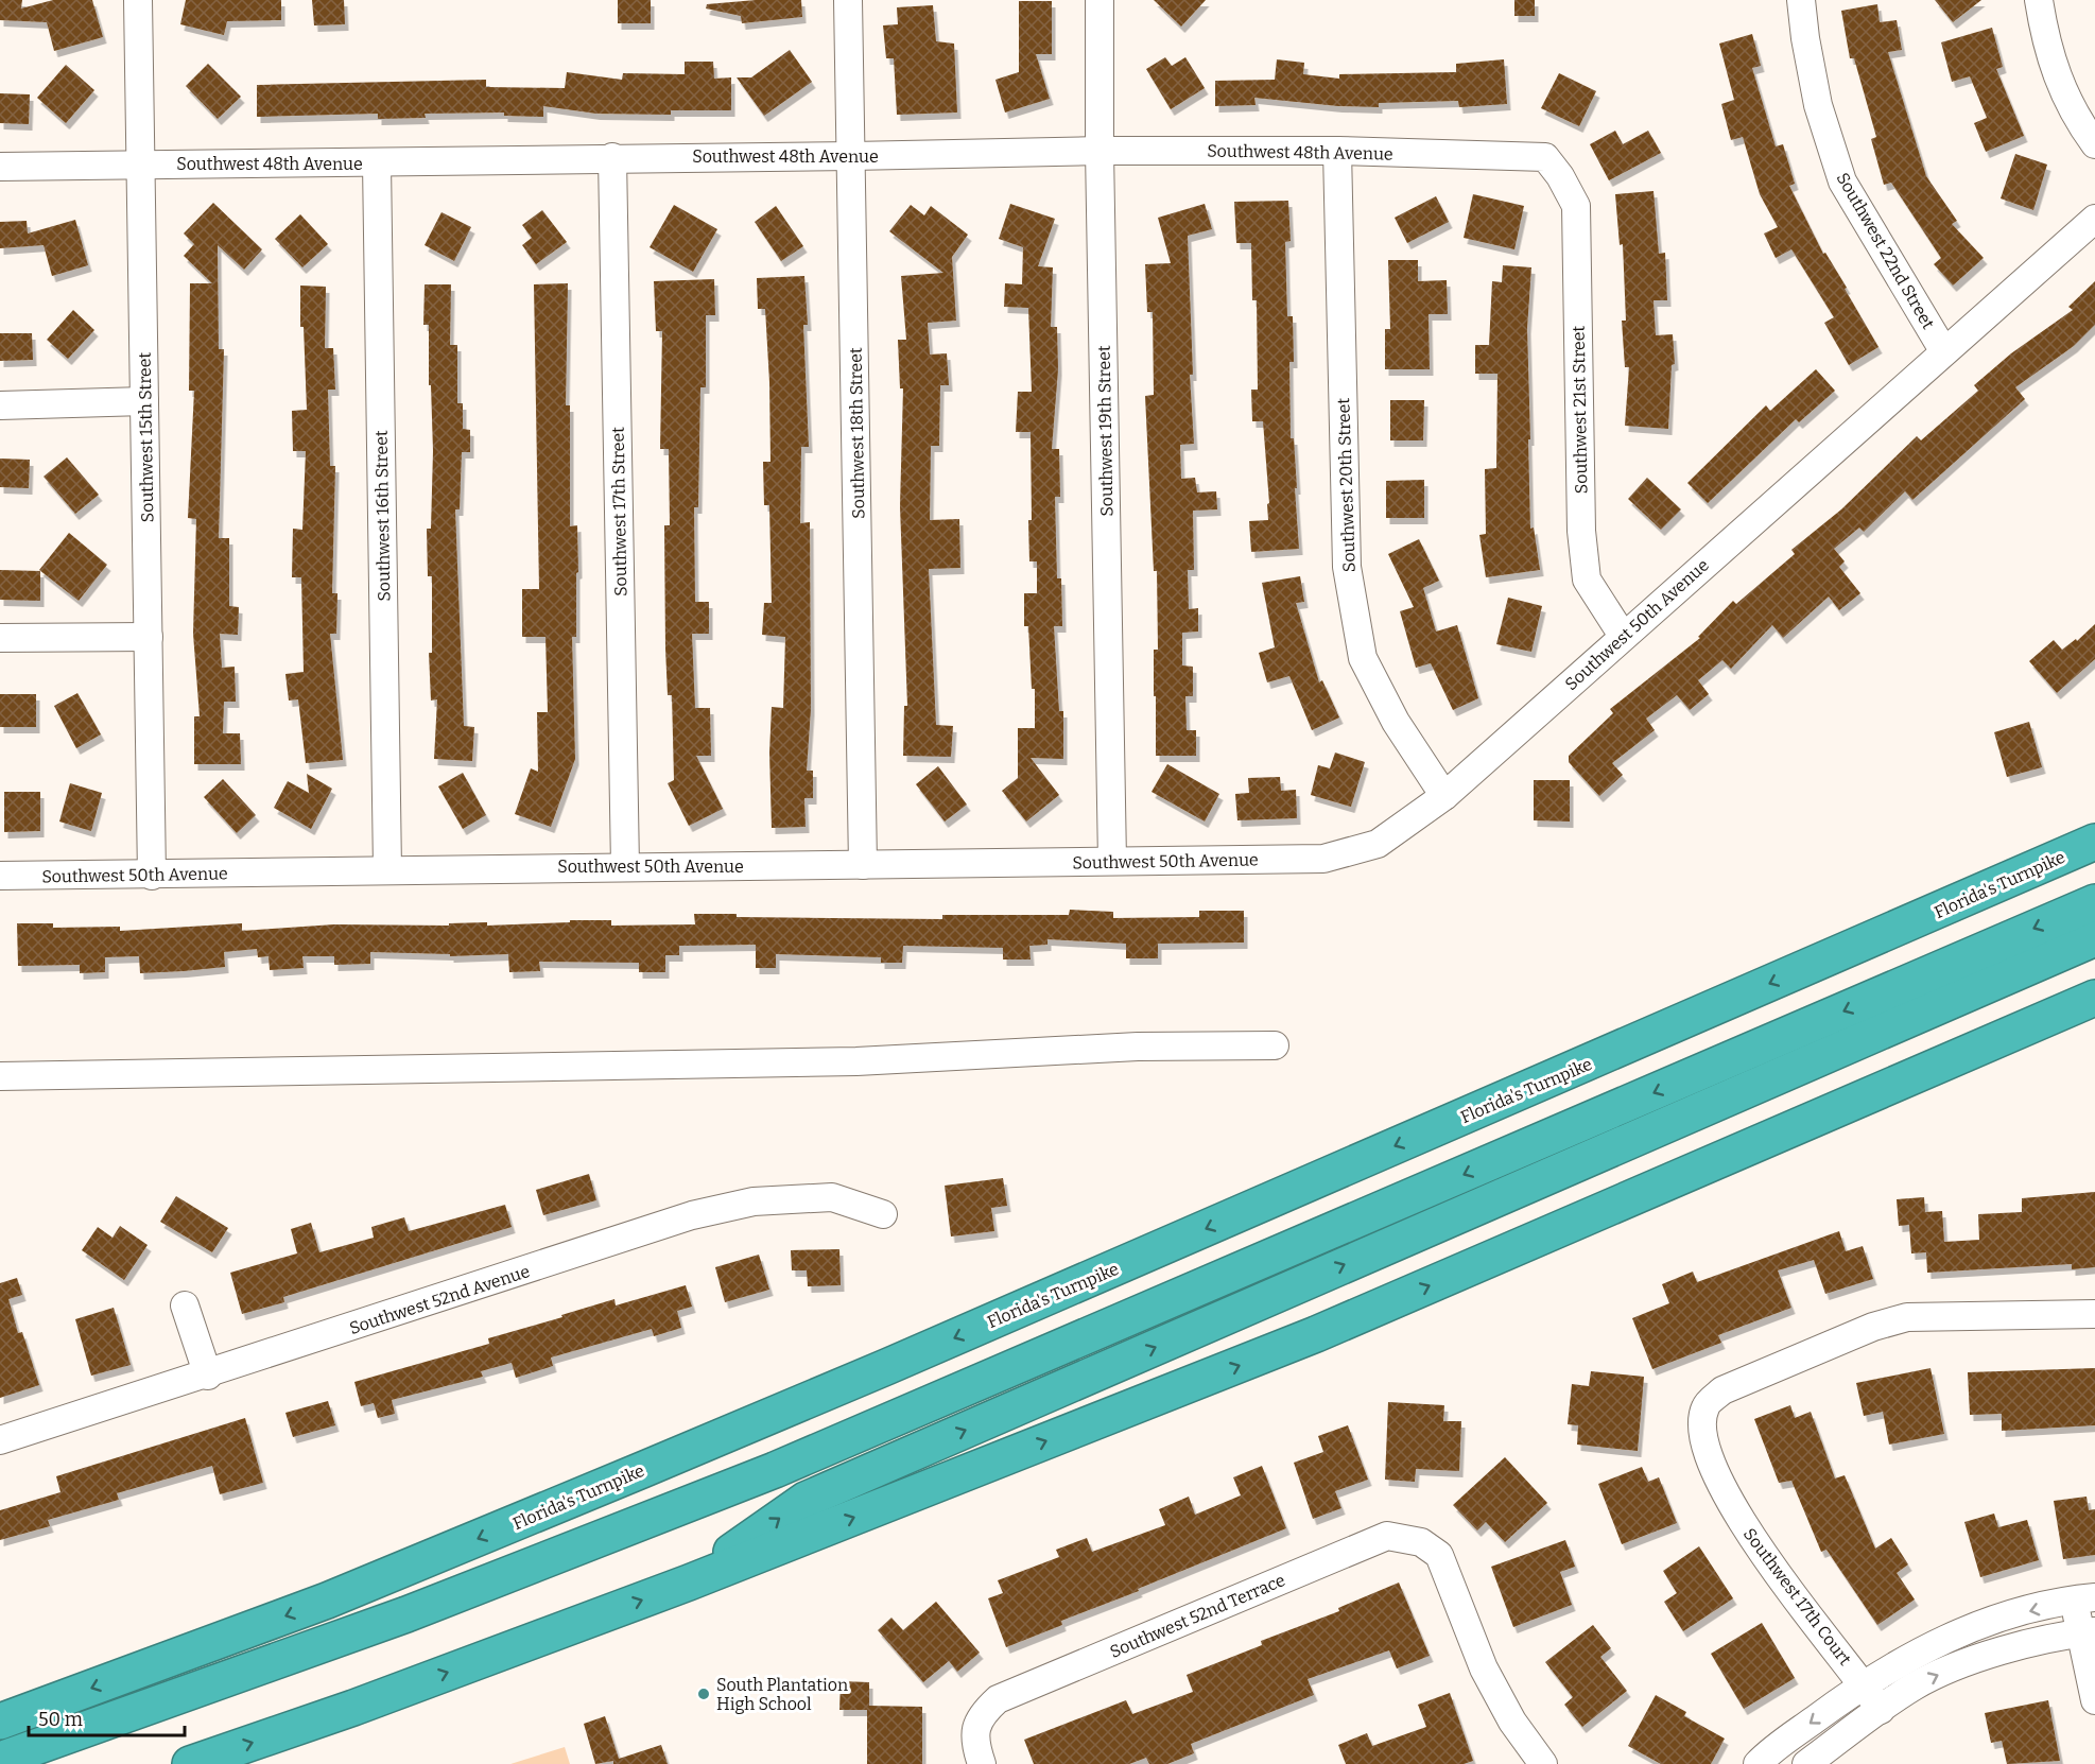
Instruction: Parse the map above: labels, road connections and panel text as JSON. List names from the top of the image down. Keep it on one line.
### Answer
{"streets":{"highway":["Florida's Turnpike"],"street":["Southwest 48th Avenue","Southwest 22nd Street","Southwest 21st Street","Southwest 19th Street","Southwest 18th Street","Southwest 15th Street","Southwest 20th Street","Southwest 17th Street","Southwest 16th Street","Southwest 50th Avenue","Southwest 52nd Avenue","Southwest 17th Court","Southwest 52nd Terrace"]},"crossings":[["Southwest 48th Avenue","Southwest 21st Street"],["Southwest 48th Avenue","Southwest 19th Street"],["Southwest 48th Avenue","Southwest 18th Street"],["Southwest 48th Avenue","Southwest 15th Street"],["Southwest 48th Avenue","Southwest 20th Street"],["Southwest 48th Avenue","Southwest 17th Street"],["Southwest 48th Avenue","Southwest 16th Street"],["Southwest 22nd Street","Southwest 50th Avenue"],["Southwest 21st Street","Southwest 50th Avenue"],["Southwest 19th Street","Southwest 50th Avenue"],["Southwest 18th Street","Southwest 50th Avenue"],["Southwest 15th Street","Southwest 50th Avenue"],["Southwest 20th Street","Southwest 50th Avenue"],["Southwest 17th Street","Southwest 50th Avenue"],["Southwest 16th Street","Southwest 50th Avenue"]],"places":["South Plantation High School"],"scale_bar":"50 m"}
